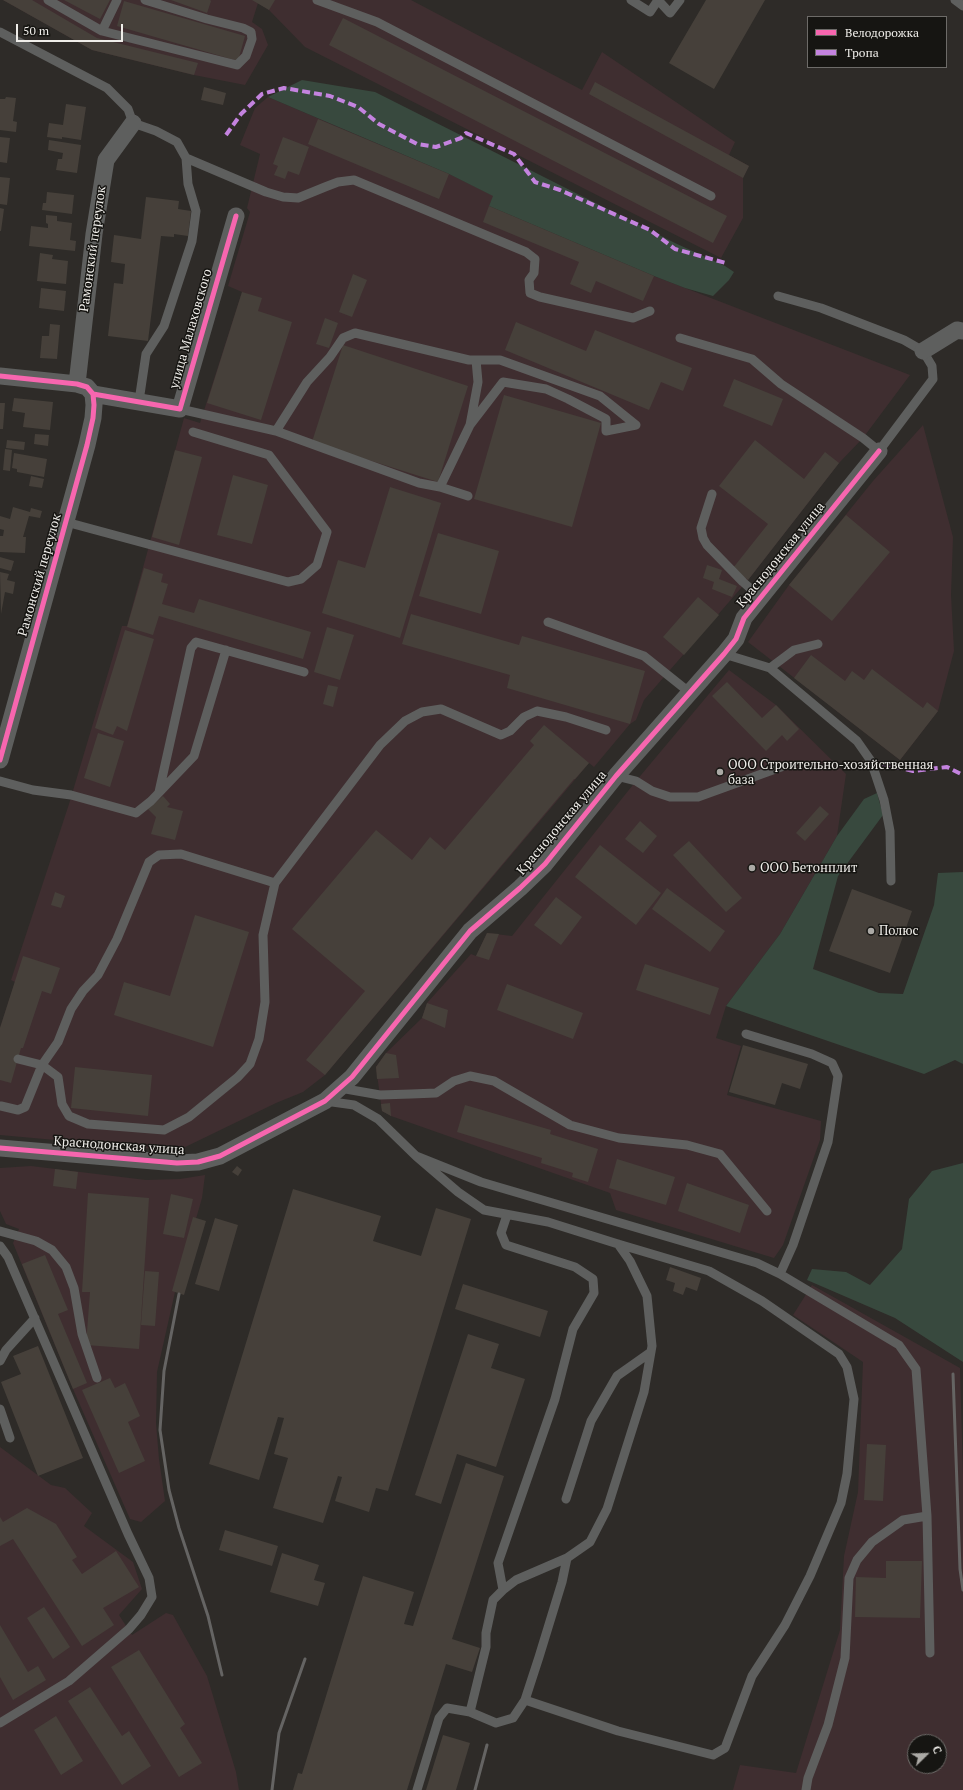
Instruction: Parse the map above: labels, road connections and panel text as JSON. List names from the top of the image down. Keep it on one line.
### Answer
{"streets":{"street":["Рамонский переулок","улица Малаховского","Краснодонская улица"]},"crossings":[["Рамонский переулок","улица Малаховского"]],"places":["ООО Строительно-хозяйственная база","ООО Бетонплит","Полюс"],"legend":["Велодорожка","Тропа"],"scale_bar":"50 m","north":"top right"}
